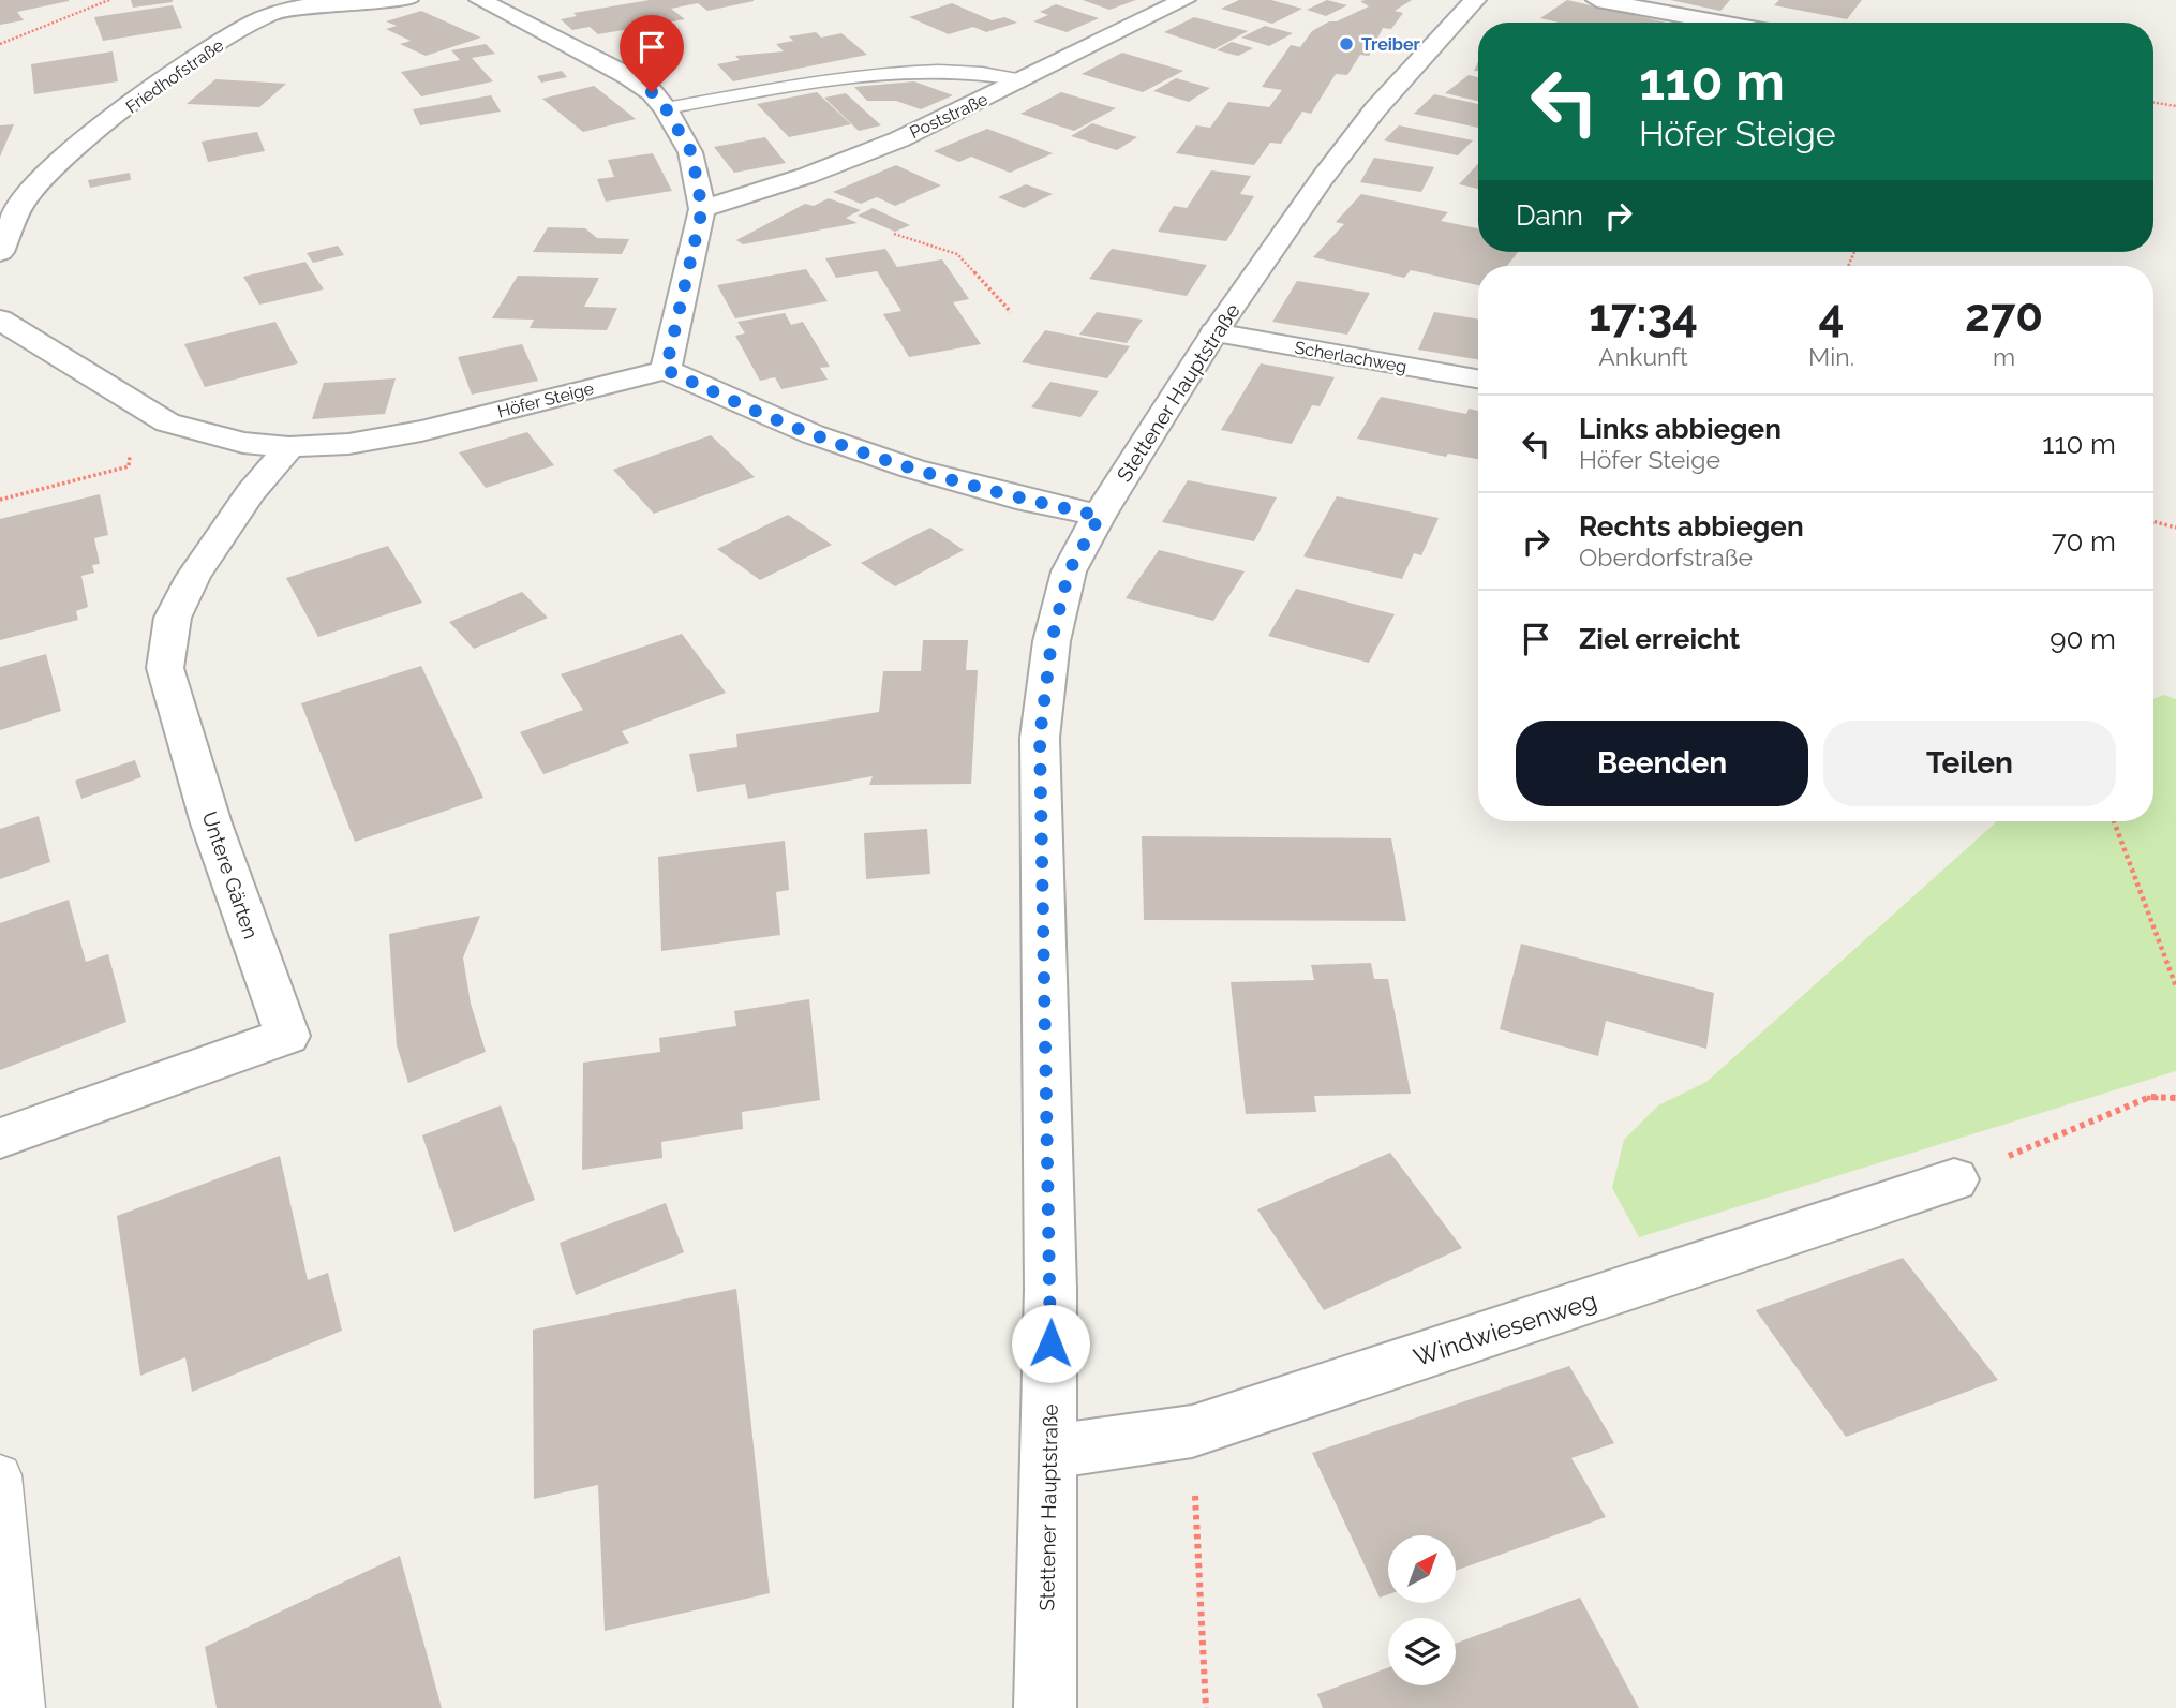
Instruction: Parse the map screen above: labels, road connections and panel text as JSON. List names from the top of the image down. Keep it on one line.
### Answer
{"streets":{"street":["Friedhofstraße","Poststraße","Scherlachweg","Stettener Hauptstraße","Höfer Steige","Untere Gärten","Windwiesenweg"]},"crossings":[["Scherlachweg","Stettener Hauptstraße"],["Stettener Hauptstraße","Windwiesenweg"],["Höfer Steige","Untere Gärten"]],"places":["Treiber"],"north":"top right","page":{"turn":["110 m","Höfer Steige"],"then":"Dann","eta":["17:34","Ankunft","4","Min.","270","m"],"list":[{"name":"Links abbiegen","note":"Höfer Steige","value":"110 m"},{"name":"Rechts abbiegen","note":"Oberdorfstraße","value":"70 m"},{"name":"Ziel erreicht","value":"90 m"}],"buttons":["Beenden","Teilen"]}}
